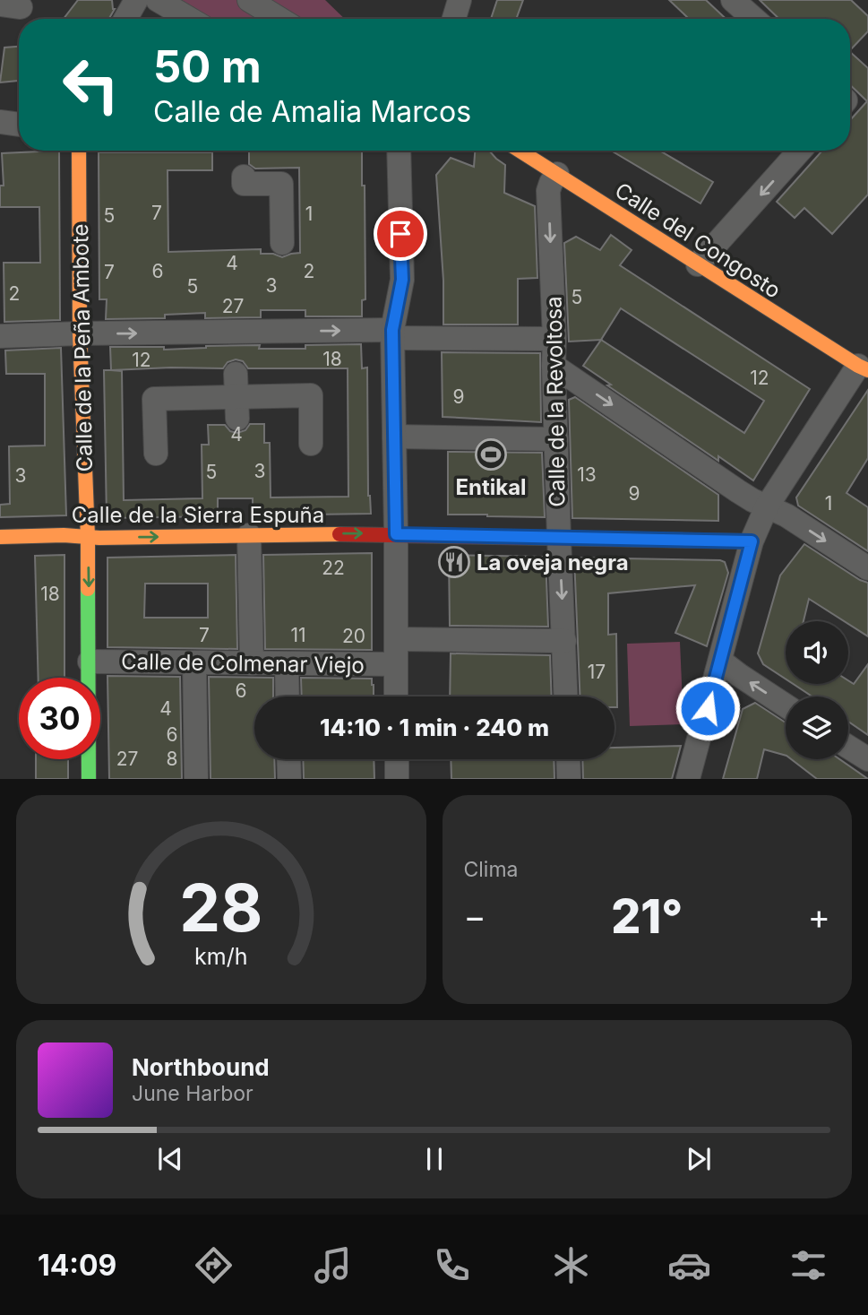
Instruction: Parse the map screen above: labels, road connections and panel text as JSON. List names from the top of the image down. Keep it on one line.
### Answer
{"streets":{"street":["Calle del Congosto","Calle de la Peña Ambote","Calle de la Revoltosa","Calle de la Sierra Espuña","Calle de Colmenar Viejo"]},"crossings":[["Calle del Congosto","Calle de la Revoltosa"],["Calle de la Peña Ambote","Calle de la Sierra Espuña"],["Calle de la Peña Ambote","Calle de Colmenar Viejo"],["Calle de la Revoltosa","Calle de la Sierra Espuña"]],"one_way":["Calle de la Sierra Espuña"],"places":{"sports":["Entikal"],"restaurant":["La oveja negra"]},"house_numbers":["7","1","5","4","6","2","7","3","5","2","5","27","18","12","12","9","4","3","5","13","3","9","1","22","18","7","11","20","17","6","4","6","27","8"],"page":{"turn":["50 m","Calle de Amalia Marcos"],"limit":"30","trip":"14:10 · 1 min · 240 m","tile":"Clima","heat":["−","21°","+"],"song":["Northbound","June Harbor"],"tabs":"14:09","gauge":["28","km/h"]}}
